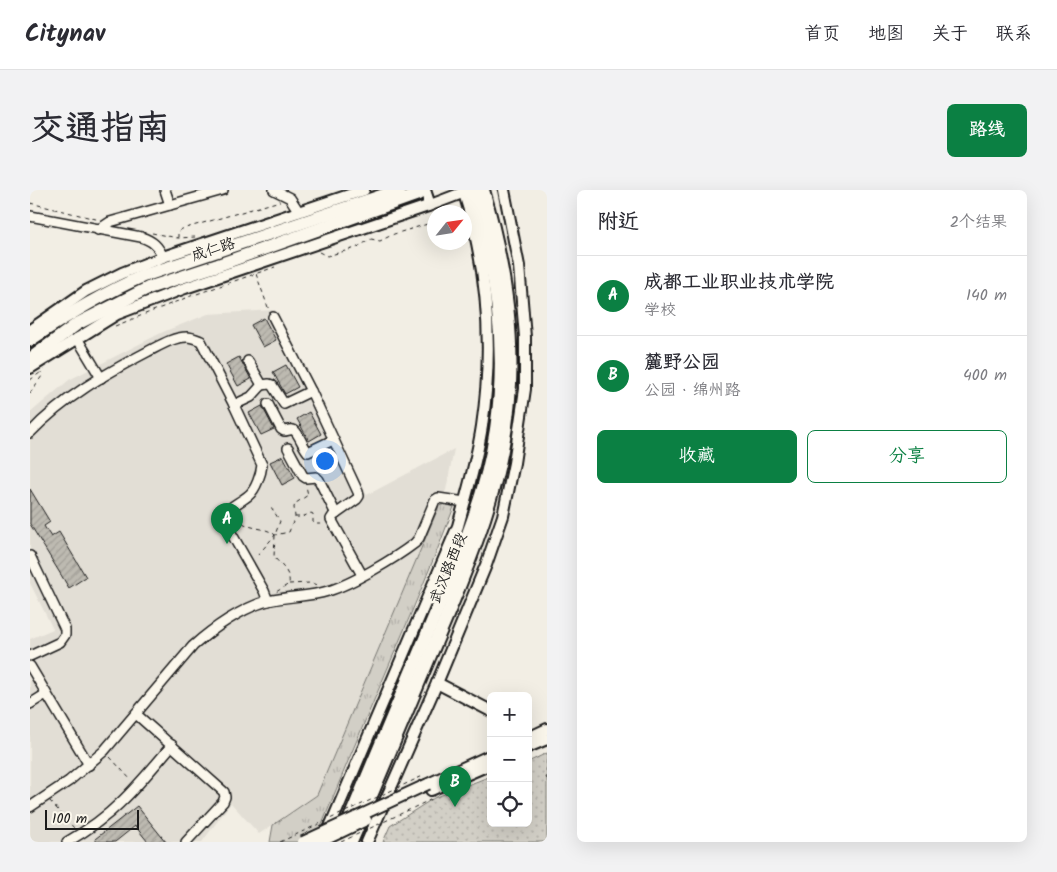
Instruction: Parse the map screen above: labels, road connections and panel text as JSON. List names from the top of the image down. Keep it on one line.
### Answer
{"streets":{"highway":["成仁路","武汉路西段"]},"scale_bar":"100 m","north":"top right","page":{"header":"Citynav","nav":["首页","地图","关于","联系"],"title":"交通指南","buttons":["路线",["收藏","分享"]],"heading":["附近","2个结果"],"list":[{"mark":"A","name":"成都工业职业技术学院","note":"学校","value":"140 m"},{"mark":"B","name":"麓野公园","note":"公园 · 绵州路","value":"400 m"}],"pins":["A","B"],"map_buttons":["+","−"],"scale":"100 m"}}
